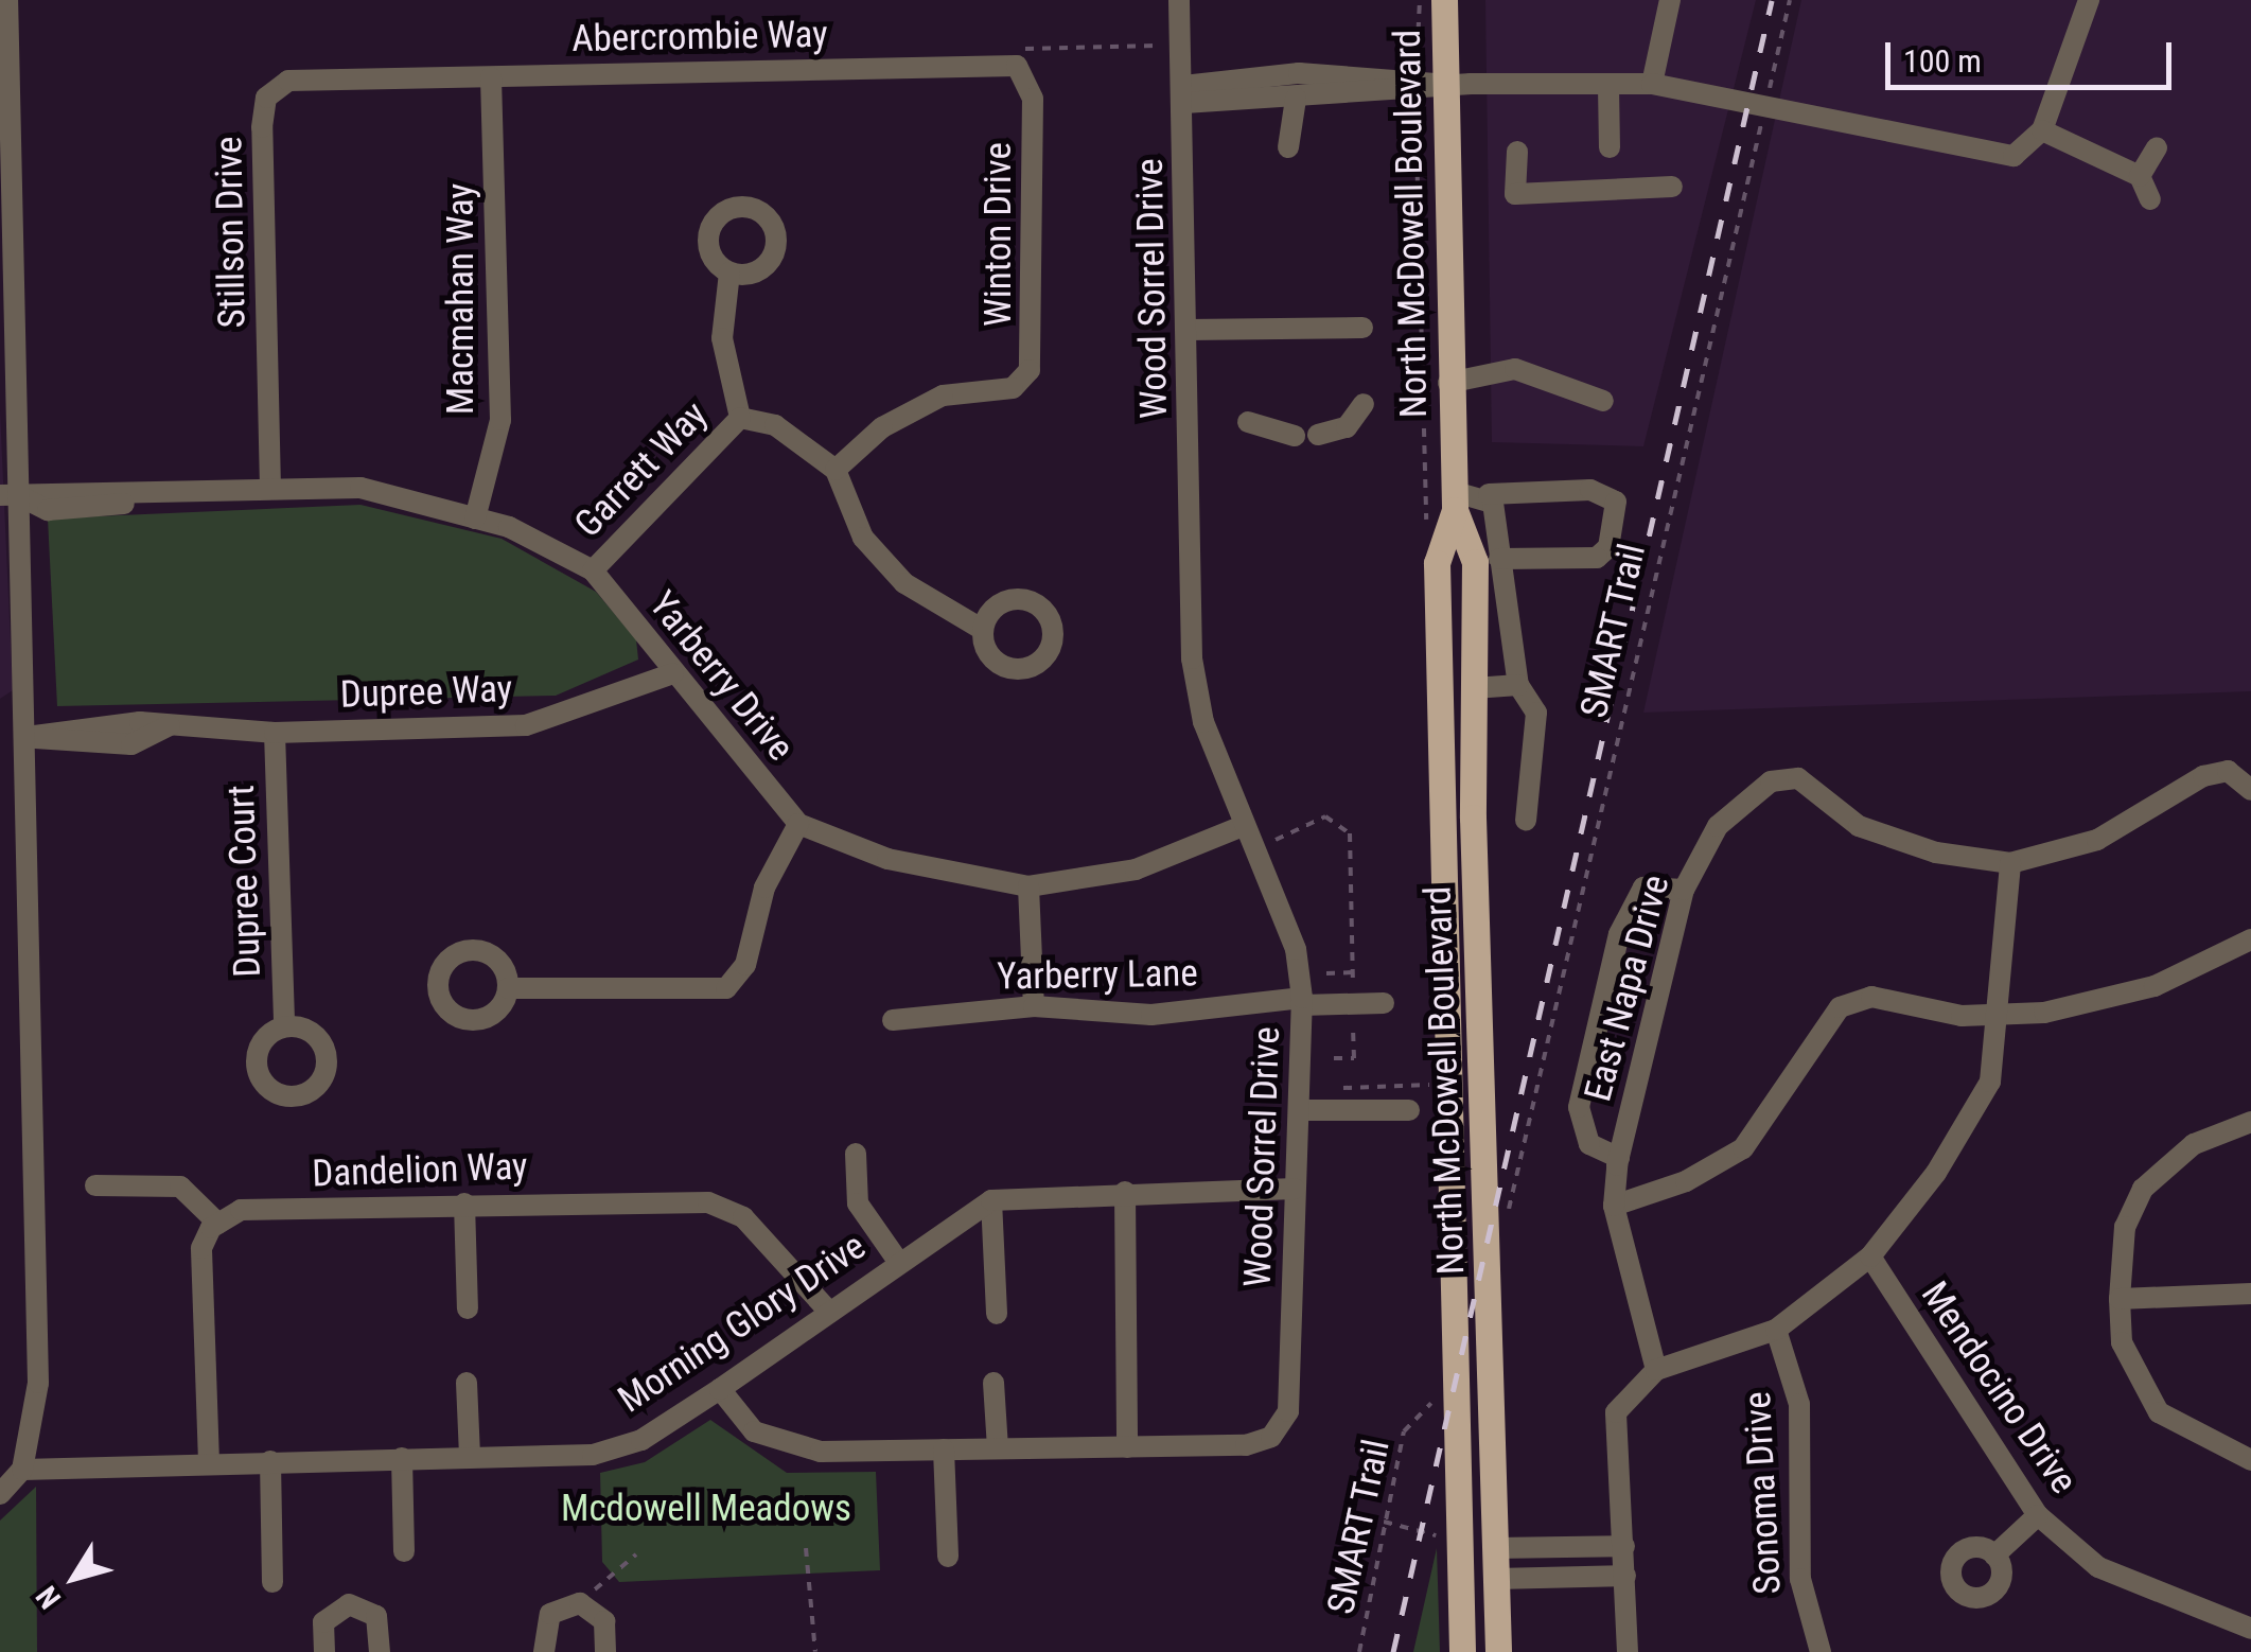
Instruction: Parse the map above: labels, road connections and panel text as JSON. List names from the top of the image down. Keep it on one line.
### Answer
{"streets":{"main road":["North McDowell Boulevard"],"street":["Abercrombie Way","Stillson Drive","Winton Drive","Wood Sorrel Drive","Macmahan Way","Garrett Way","Yarberry Drive","Dupree Way","Dupree Court","Yarberry Lane","East Napa Drive","Dandelion Way","Morning Glory Drive","Mendocino Drive","Sonoma Drive"],"path":["SMART Trail"]},"crossings":[["Abercrombie Way","Stillson Drive"],["Abercrombie Way","Winton Drive"],["Abercrombie Way","Macmahan Way"],["Stillson Drive","Yarberry Drive"],["Wood Sorrel Drive","Yarberry Drive"],["Wood Sorrel Drive","Yarberry Lane"],["Wood Sorrel Drive","Morning Glory Drive"],["Macmahan Way","Yarberry Drive"],["Garrett Way","Yarberry Drive"],["Yarberry Drive","Dupree Way"],["Dupree Way","Dupree Court"],["Dandelion Way","Morning Glory Drive"]],"parks":["Mcdowell Meadows"],"scale_bar":"100 m","north":"bottom left"}
